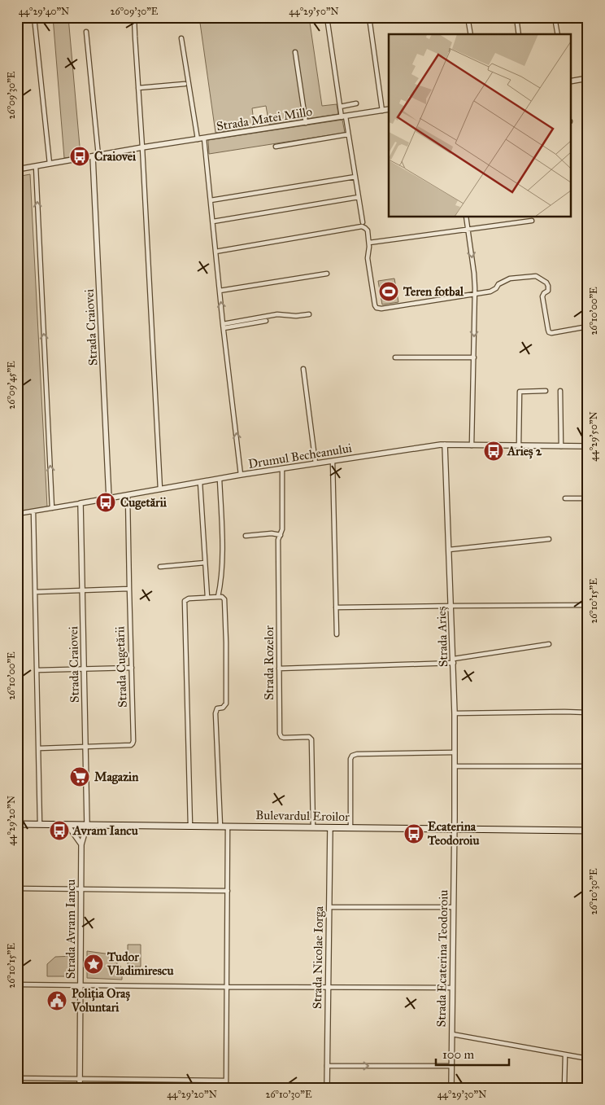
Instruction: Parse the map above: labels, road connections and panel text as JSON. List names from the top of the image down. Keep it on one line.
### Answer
{"streets":{"main road":["Bulevardul Eroilor"],"street":["Strada Matei Millo","Strada Craiovei","Drumul Becheanului","Strada Arieș","Strada Rozelor","Strada Cugetării","Strada Avram Iancu","Strada Nicolae Iorga","Strada Ecaterina Teodoroiu"]},"crossings":[["Strada Matei Millo","Strada Craiovei"],["Strada Craiovei","Drumul Becheanului"],["Strada Craiovei","Strada Cugetării"],["Strada Craiovei","Bulevardul Eroilor"],["Strada Craiovei","Strada Avram Iancu"],["Drumul Becheanului","Strada Arieș"],["Drumul Becheanului","Strada Rozelor"],["Drumul Becheanului","Strada Cugetării"],["Strada Arieș","Bulevardul Eroilor"],["Strada Arieș","Strada Ecaterina Teodoroiu"],["Strada Rozelor","Bulevardul Eroilor"],["Bulevardul Eroilor","Strada Avram Iancu"],["Bulevardul Eroilor","Strada Nicolae Iorga"],["Bulevardul Eroilor","Strada Ecaterina Teodoroiu"]],"places":{"bus stop":["Craiovei","Arieș 2","Cugetării","Avram Iancu","Ecaterina Teodoroiu"],"sports":["Teren fotbal"],"supermarket":["Magazin"],"place":["Tudor Vladimirescu"],"public building":["Poliția Oraș Voluntari"]},"scale_bar":"100 m","coordinates":["44°29'40\"N","26°09'30\"E","44°29'50\"N","26°10'00\"E","26°09'45\"E","26°10'15\"E","44°29'20\"N","26°10'30\"E","44°29'30\"N"]}
